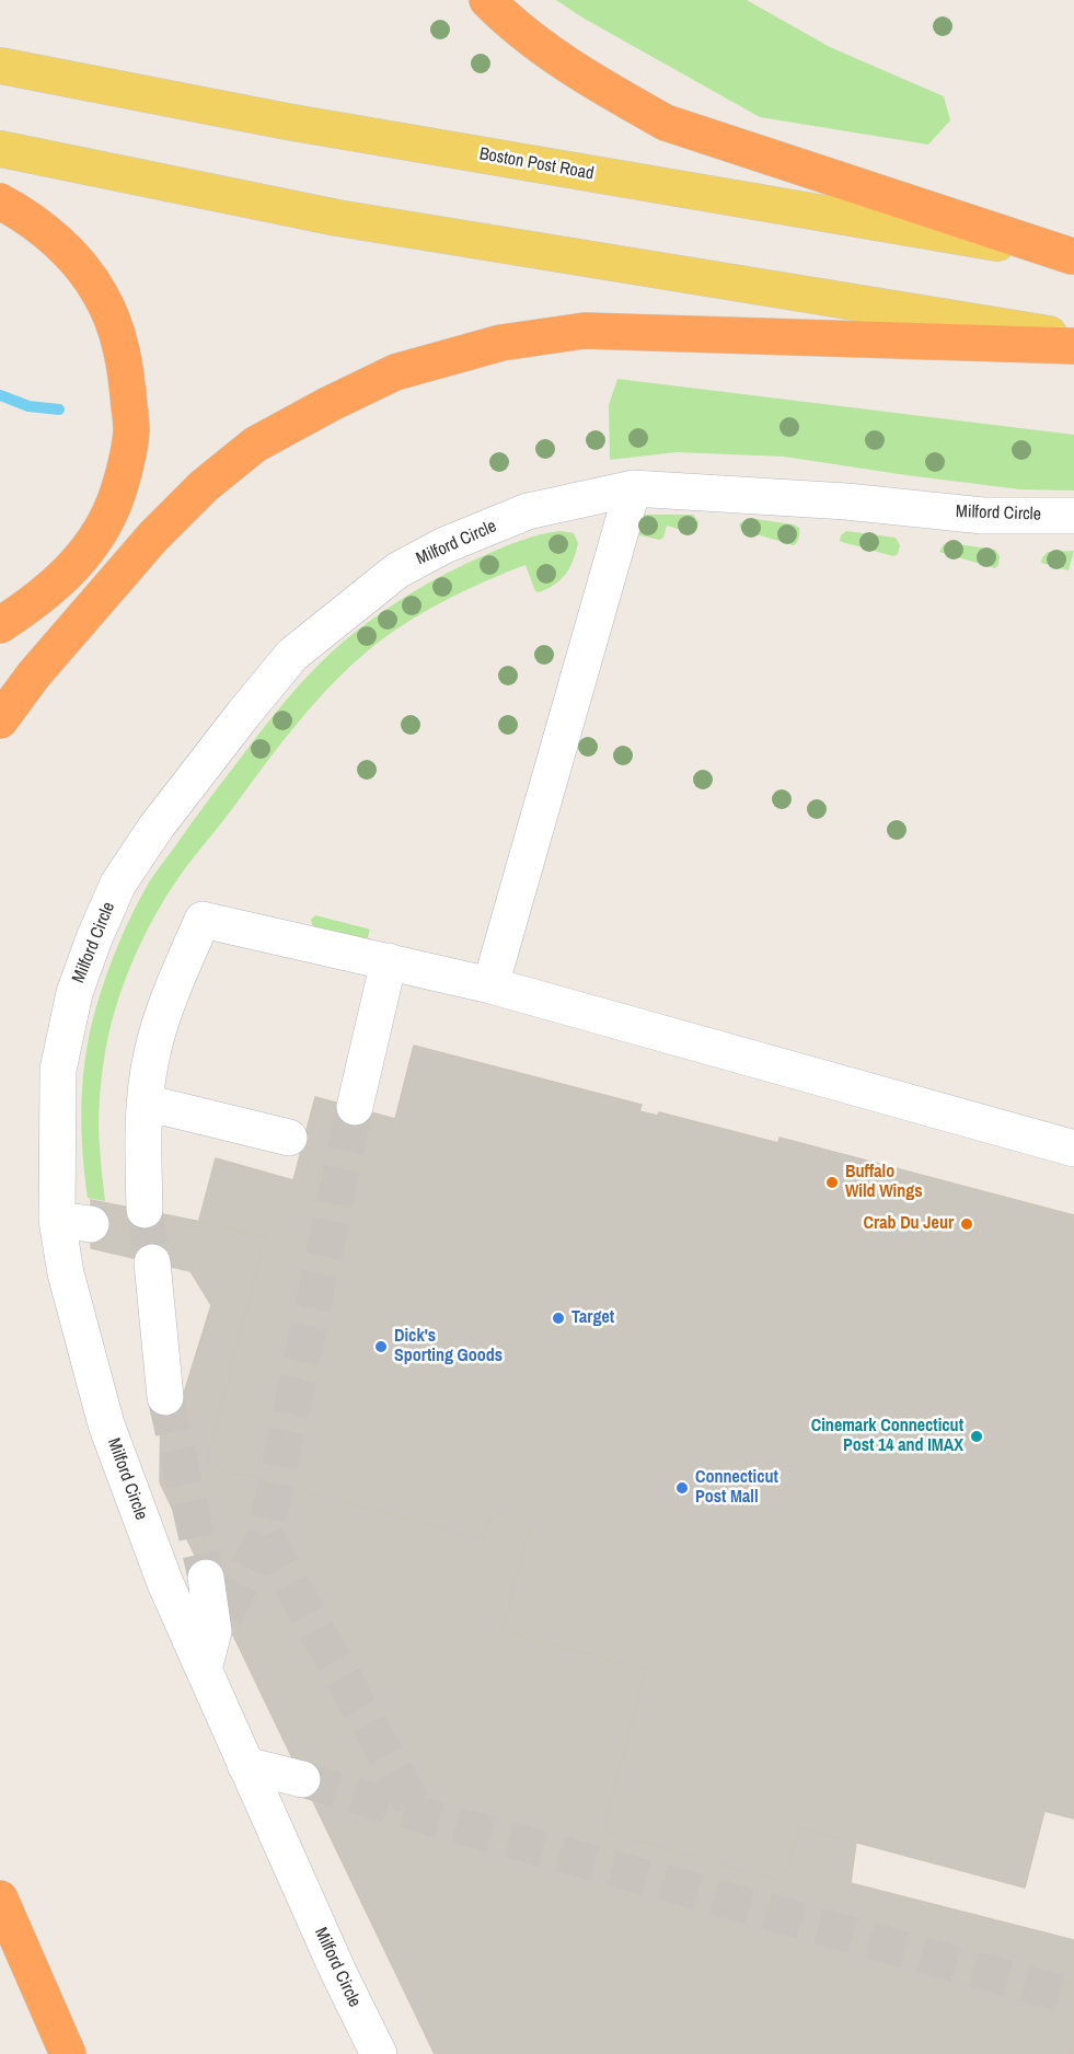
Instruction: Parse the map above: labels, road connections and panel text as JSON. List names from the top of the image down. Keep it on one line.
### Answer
{"streets":{"main road":["Boston Post Road"],"street":["Milford Circle"]},"places":["Buffalo Wild Wings","Crab Du Jeur","Target","Dick's Sporting Goods","Cinemark Connecticut Post 14 and IMAX","Connecticut Post Mall"]}
